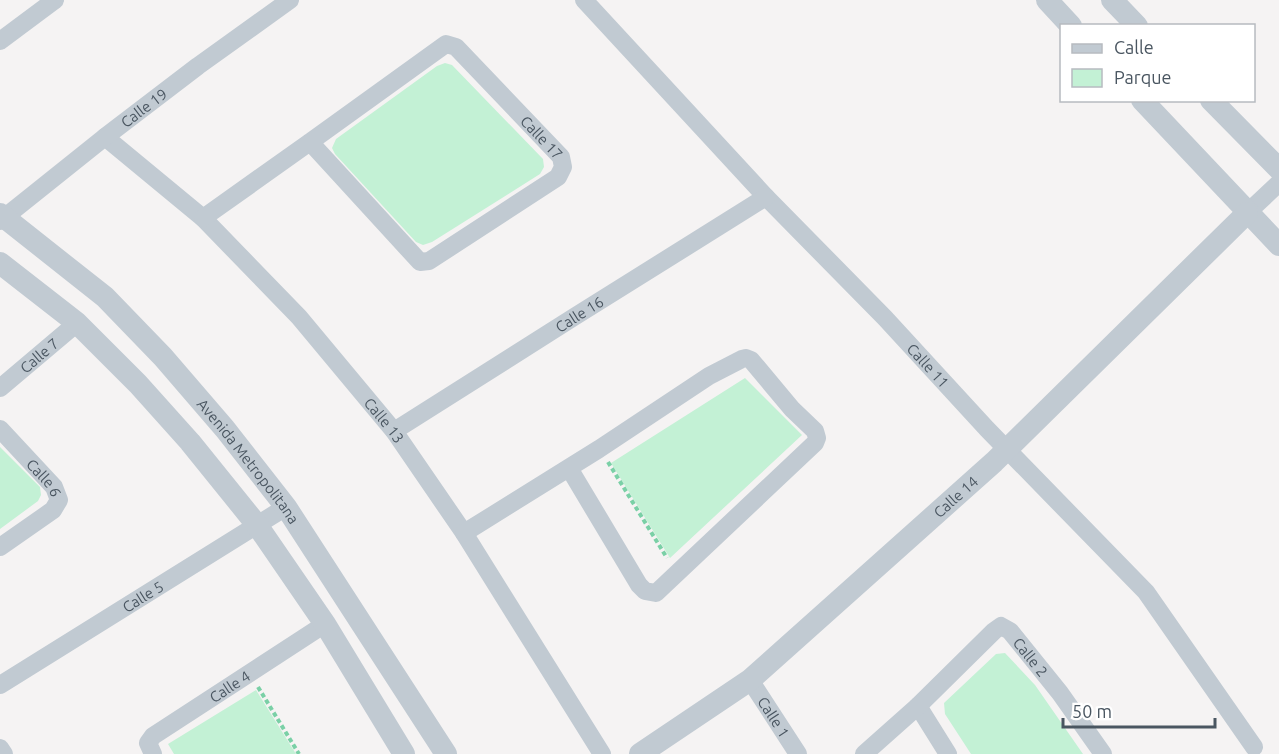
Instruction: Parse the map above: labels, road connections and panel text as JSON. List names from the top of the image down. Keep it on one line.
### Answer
{"streets":{"street":["Calle 19","Calle 17","Calle 16","Calle 7","Calle 11","Calle 13","Avenida Metropolitana","Calle 6","Calle 14","Calle 5","Calle 2","Calle 4","Calle 1"]},"crossings":[["Calle 19","Calle 13"],["Calle 19","Avenida Metropolitana"],["Calle 17","Calle 13"],["Calle 16","Calle 11"],["Calle 16","Calle 13"],["Calle 11","Calle 14"],["Avenida Metropolitana","Calle 5"],["Calle 14","Calle 1"]],"legend":["Calle","Parque"],"scale_bar":"50 m"}
